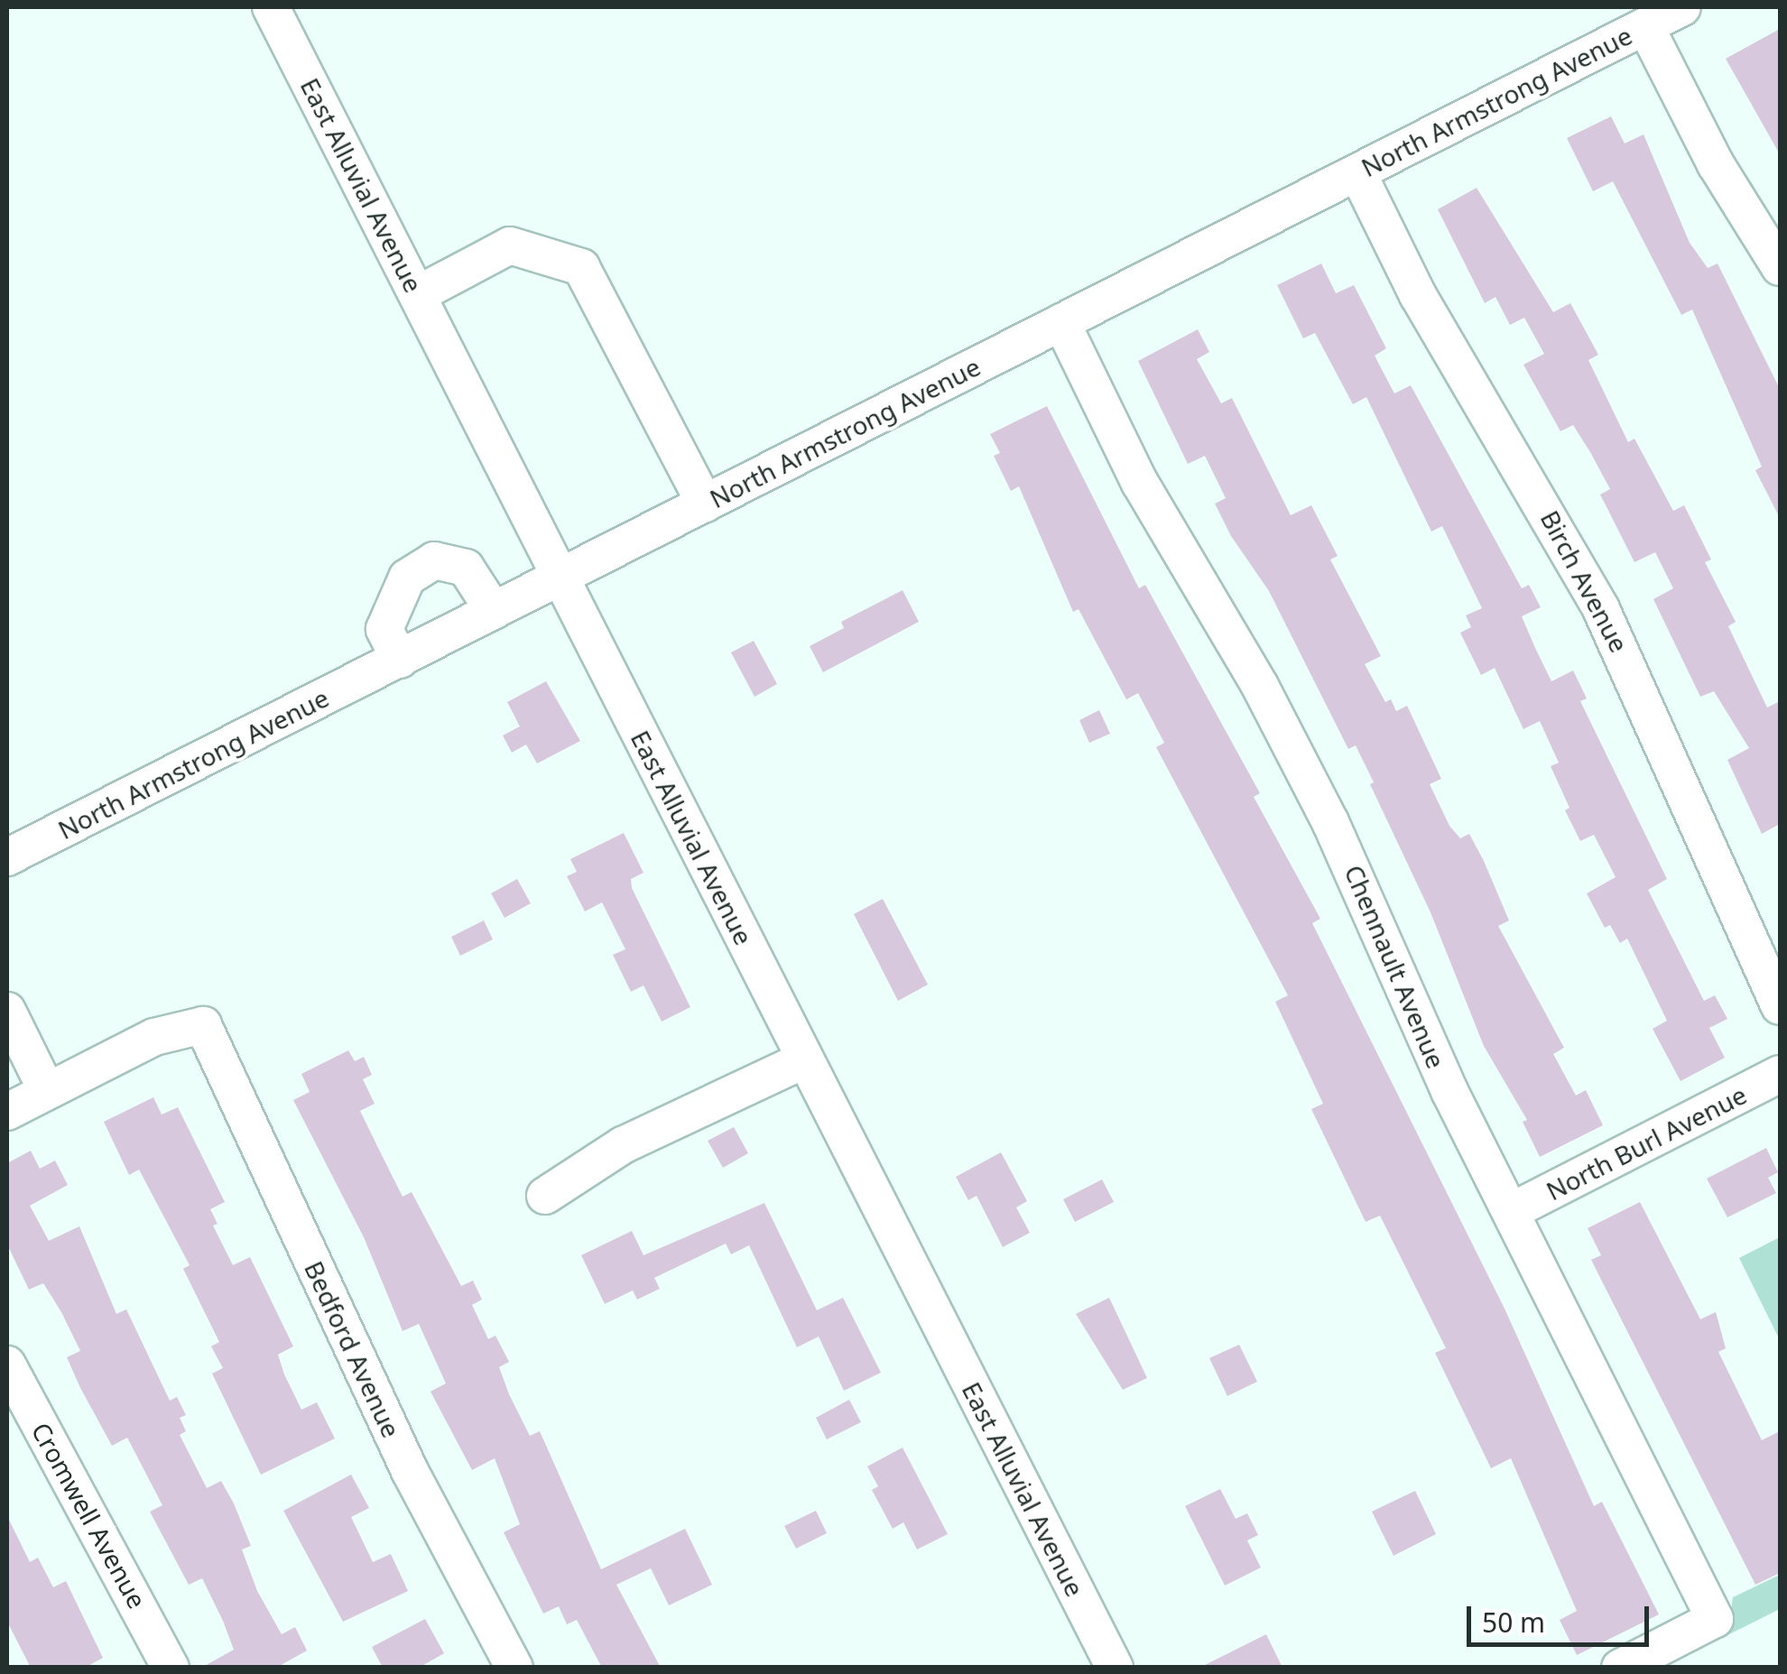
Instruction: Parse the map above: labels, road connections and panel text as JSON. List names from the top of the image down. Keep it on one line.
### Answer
{"streets":{"street":["North Armstrong Avenue","East Alluvial Avenue","Birch Avenue","Chennault Avenue","North Burl Avenue","Bedford Avenue","Cromwell Avenue"]},"crossings":[["North Armstrong Avenue","East Alluvial Avenue"],["North Armstrong Avenue","Birch Avenue"],["North Armstrong Avenue","Chennault Avenue"],["Chennault Avenue","North Burl Avenue"]],"scale_bar":"50 m"}
